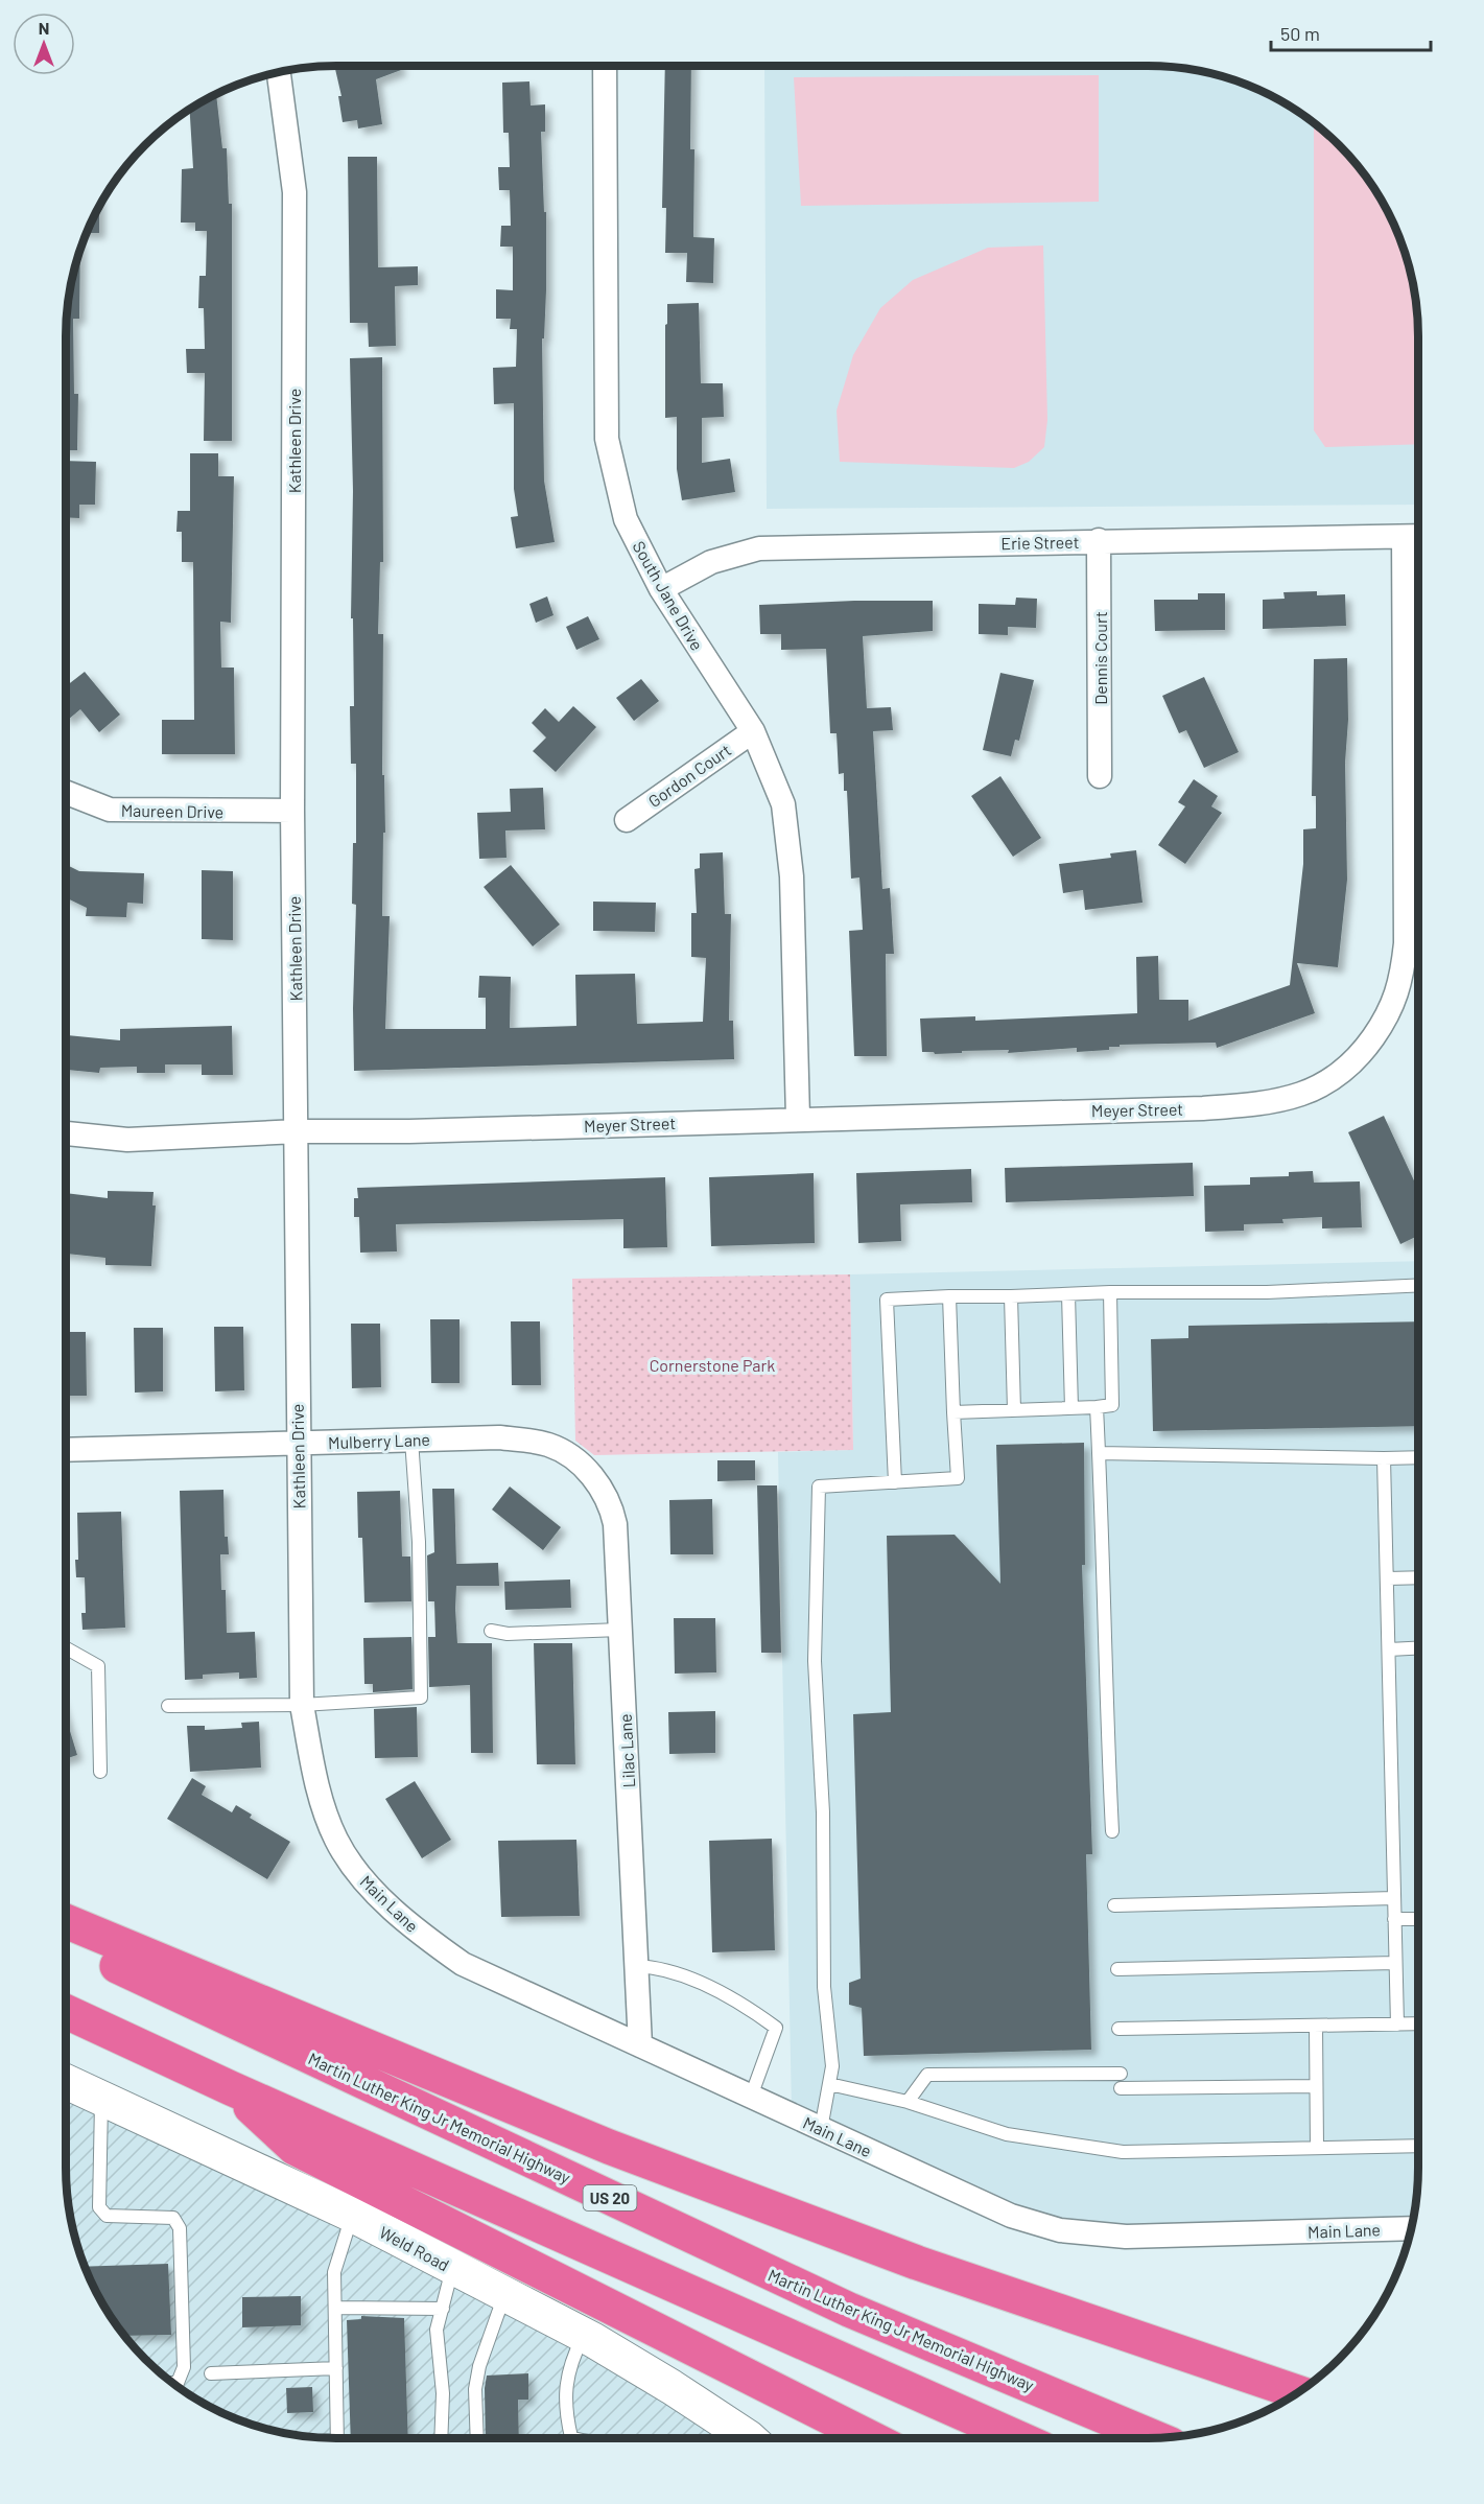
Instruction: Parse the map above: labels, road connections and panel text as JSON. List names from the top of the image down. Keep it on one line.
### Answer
{"streets":{"highway":["Martin Luther King Jr Memorial Highway","US 20"],"street":["Kathleen Drive","Erie Street","South Jane Drive","Dennis Court","Gordon Court","Maureen Drive","Meyer Street","Mulberry Lane","Lilac Lane","Main Lane","Weld Road"]},"crossings":[["Kathleen Drive","Maureen Drive"],["Kathleen Drive","Meyer Street"],["Kathleen Drive","Mulberry Lane"],["Kathleen Drive","Main Lane"],["Erie Street","South Jane Drive"],["Erie Street","Dennis Court"],["Erie Street","Meyer Street"],["South Jane Drive","Gordon Court"],["South Jane Drive","Meyer Street"],["Mulberry Lane","Lilac Lane"],["Lilac Lane","Main Lane"]],"parks":["Cornerstone Park"],"scale_bar":"50 m","north":"top"}
